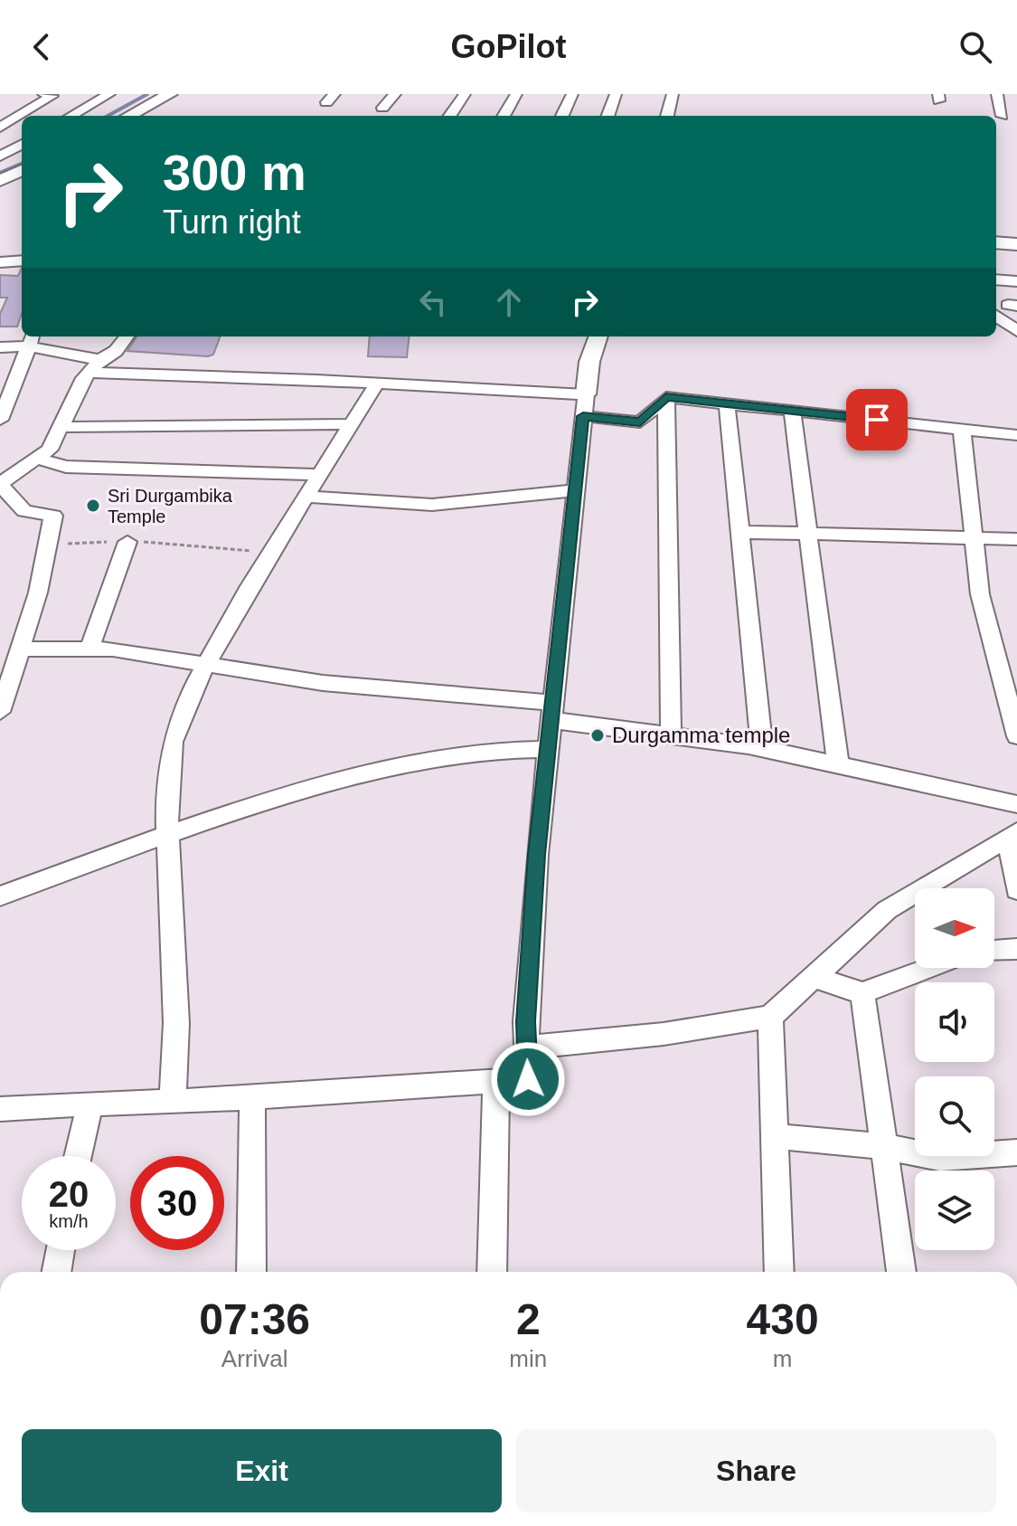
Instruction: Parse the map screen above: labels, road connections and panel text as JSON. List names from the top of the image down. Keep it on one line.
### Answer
{"places":["Sri Durgambika Temple","Durgamma temple"],"north":"right","page":{"header":"GoPilot","turn":["300 m","Turn right"],"speed":"20 km/h","limit":"30","eta":["07:36","Arrival","2","min","430","m"],"buttons":["Exit","Share"]}}
